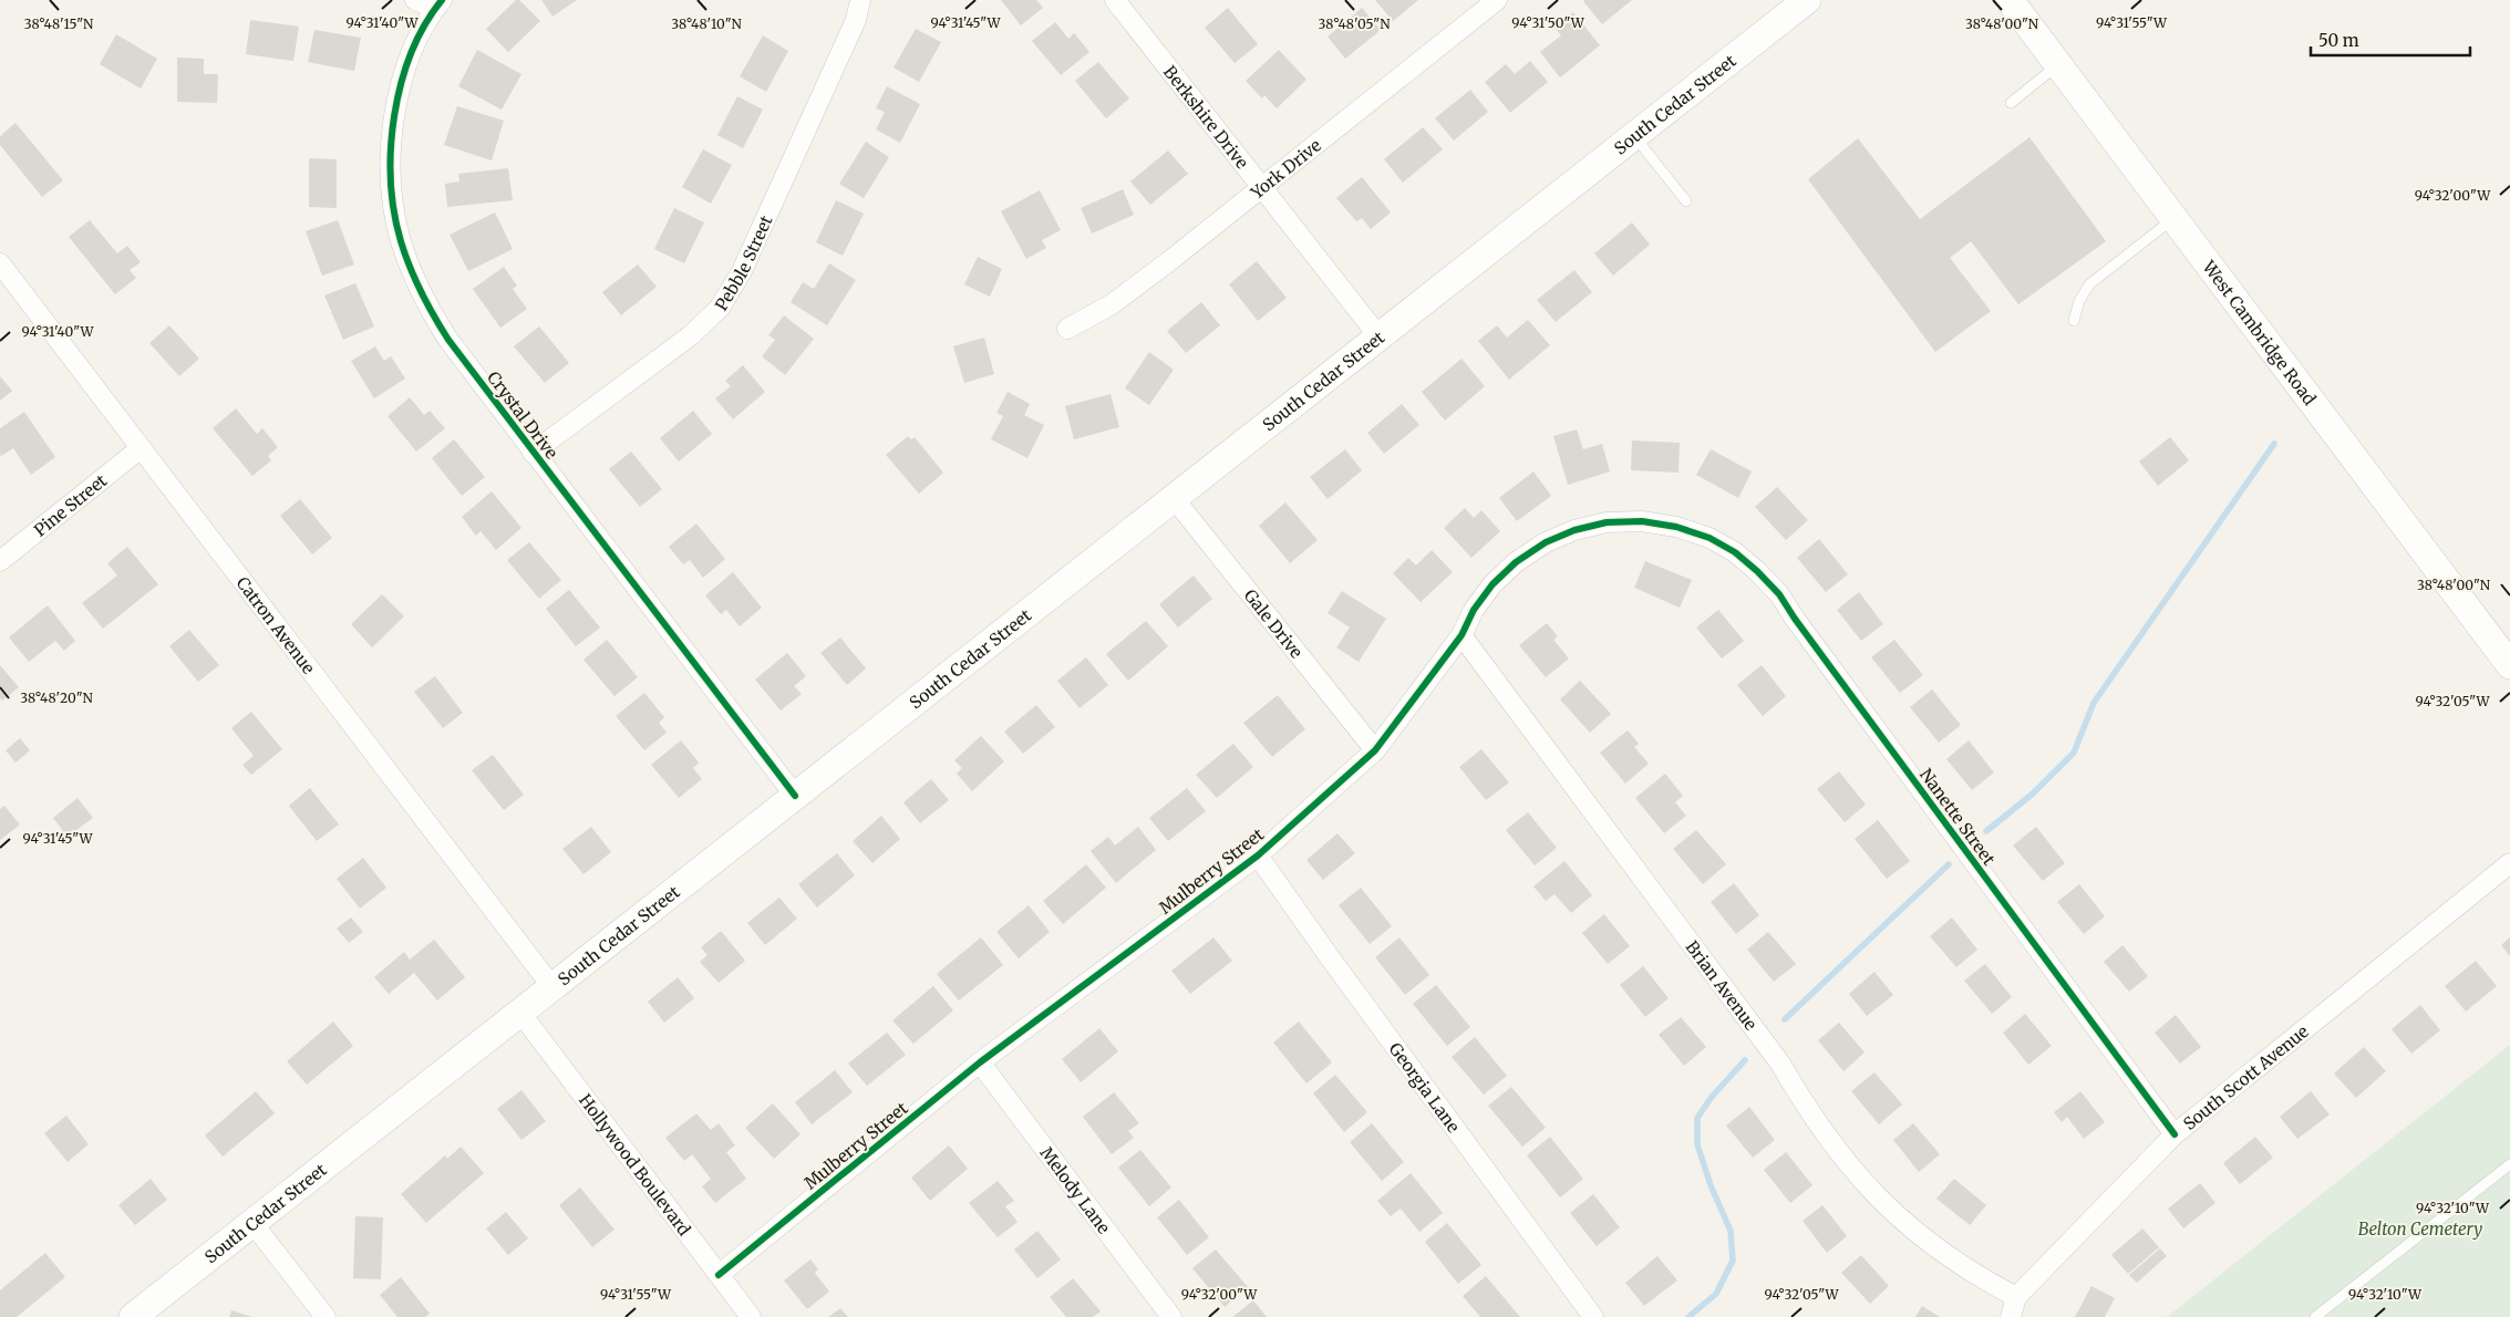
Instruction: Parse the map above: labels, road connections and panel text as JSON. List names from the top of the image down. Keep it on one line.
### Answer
{"streets":{"main road":["South Cedar Street","West Cambridge Road"],"street":["Berkshire Drive","York Drive","Pebble Street","Crystal Drive","Pine Street","Gale Drive","Catron Avenue","Nanette Street","Mulberry Street","Brian Avenue","South Scott Avenue","Georgia Lane","Hollywood Boulevard","Melody Lane"]},"crossings":[["South Cedar Street","Berkshire Drive"],["South Cedar Street","Crystal Drive"],["South Cedar Street","Gale Drive"],["South Cedar Street","Catron Avenue"],["South Cedar Street","Hollywood Boulevard"],["Berkshire Drive","York Drive"],["Pebble Street","Crystal Drive"],["Pine Street","Catron Avenue"],["Gale Drive","Mulberry Street"],["Nanette Street","Mulberry Street"],["Nanette Street","South Scott Avenue"],["Mulberry Street","Brian Avenue"],["Mulberry Street","Georgia Lane"],["Mulberry Street","Hollywood Boulevard"],["Mulberry Street","Melody Lane"],["Brian Avenue","South Scott Avenue"]],"parks":["Belton Cemetery"],"scale_bar":"50 m","coordinates":["94°31'40\"W","94°31'45\"W","94°31'50\"W","94°31'55\"W","38°48'15\"N","38°48'10\"N","38°48'05\"N","38°48'00\"N","94°32'00\"W","38°48'20\"N","94°32'05\"W","94°32'10\"W"]}
